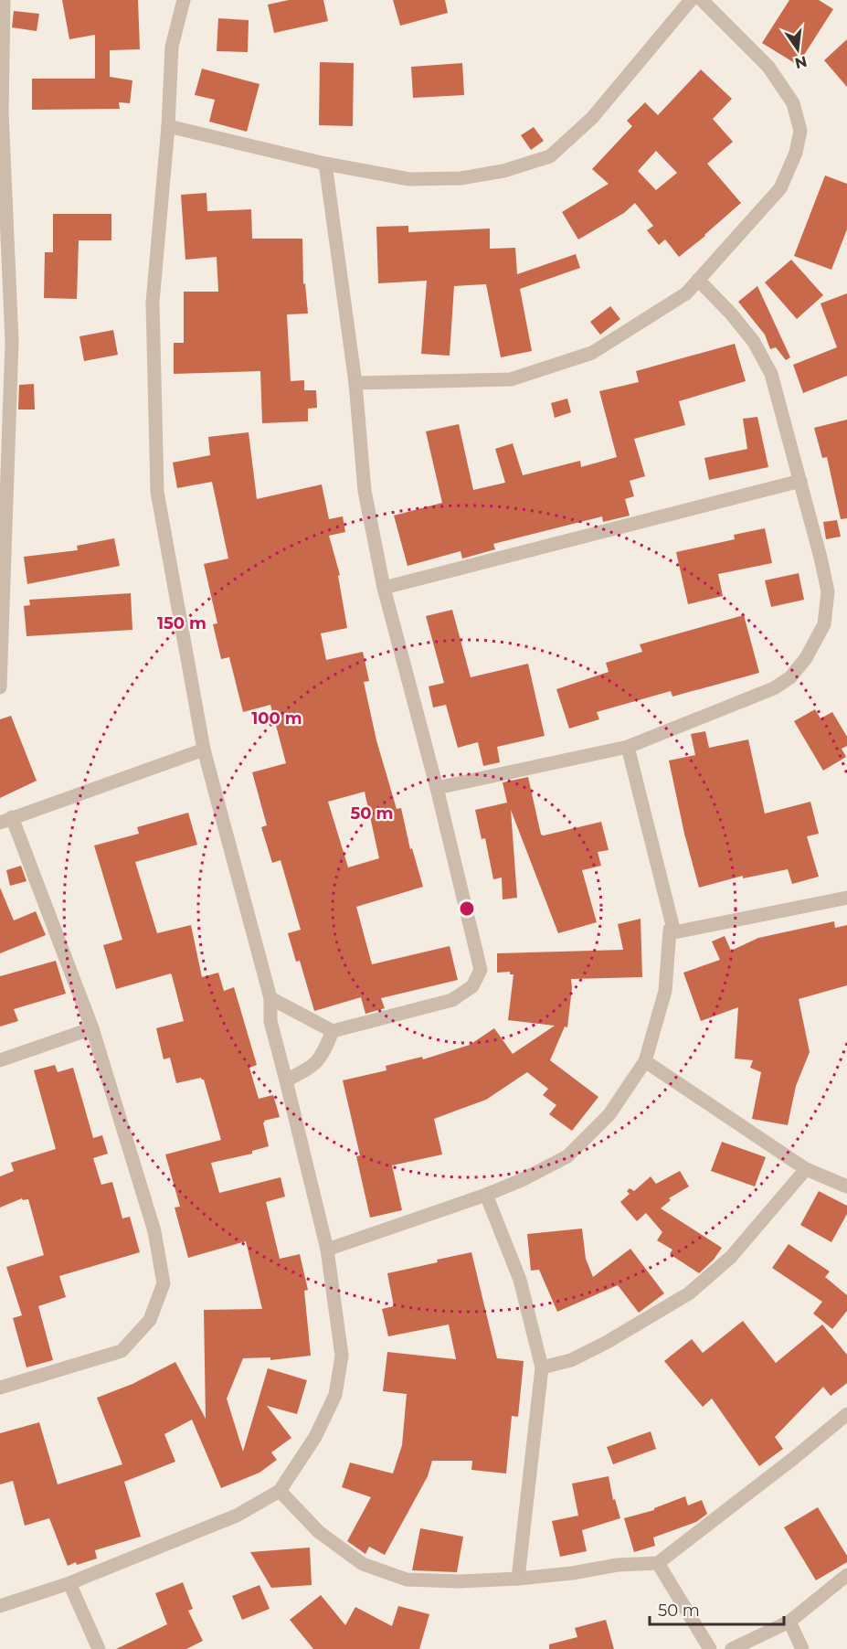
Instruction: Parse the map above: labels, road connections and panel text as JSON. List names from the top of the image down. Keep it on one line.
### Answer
{"scale_bar":"50 m","north":"bottom","rings":["150 m","100 m","50 m"]}
